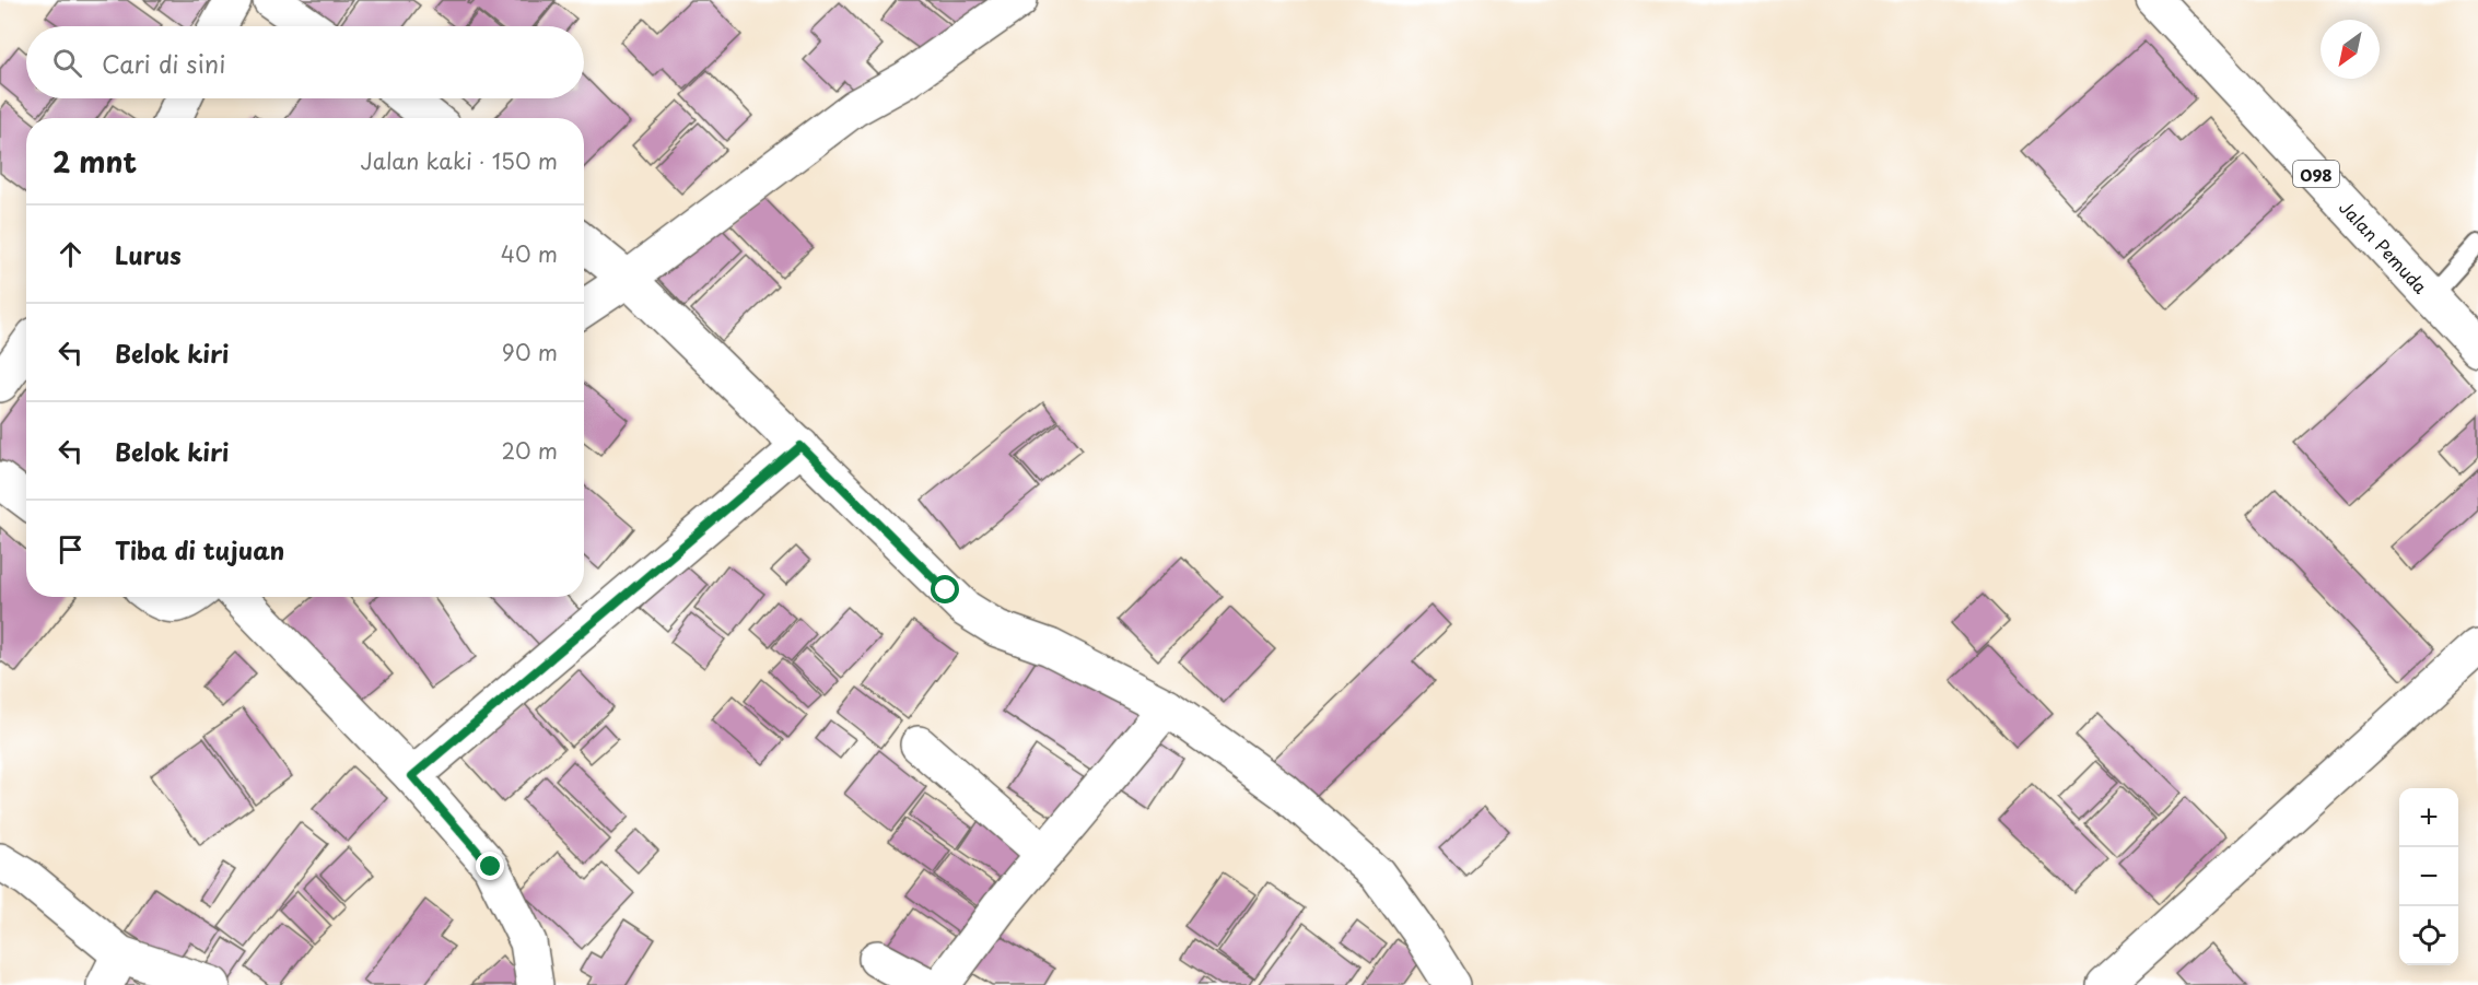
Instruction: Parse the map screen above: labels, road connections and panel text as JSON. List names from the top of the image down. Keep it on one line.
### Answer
{"streets":{"street":["098","Jalan Pemuda"]},"north":"bottom left","page":{"search":"Cari di sini","heading":["2 mnt","Jalan kaki · 150 m"],"list":[["Lurus","40 m"],["Belok kiri","90 m"],["Belok kiri","20 m"],"Tiba di tujuan"],"map_buttons":["+","−"]}}
